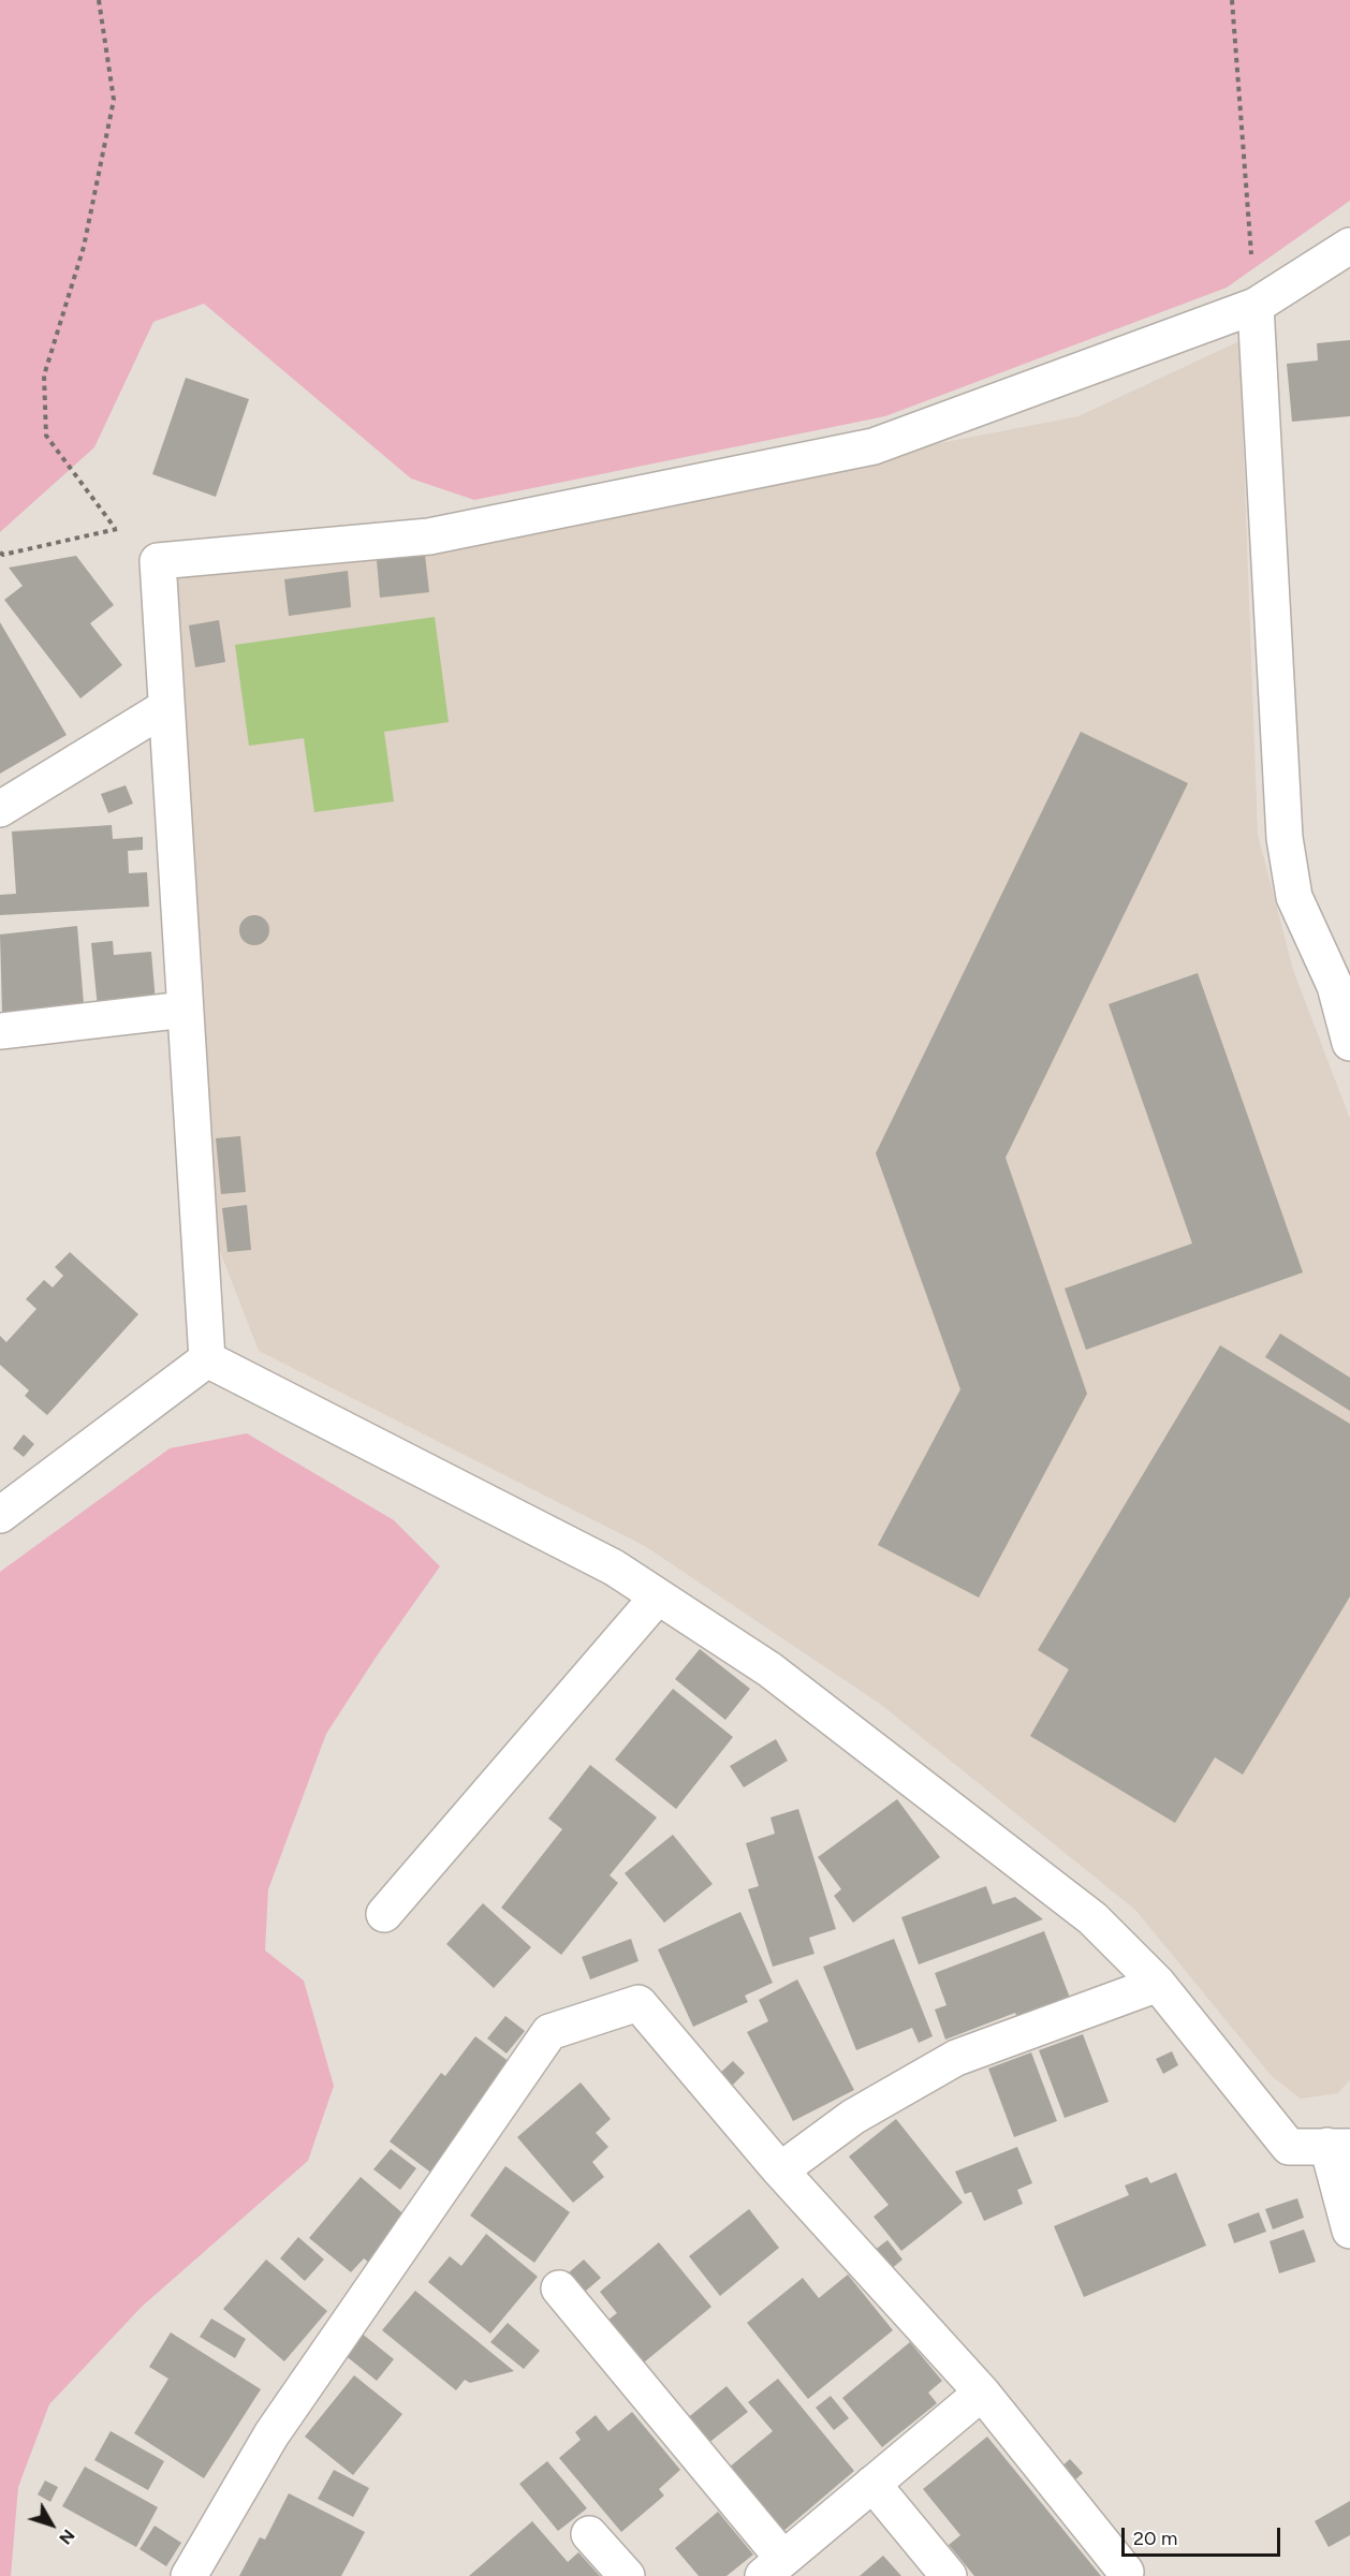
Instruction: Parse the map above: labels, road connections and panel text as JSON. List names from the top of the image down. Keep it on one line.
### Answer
{"scale_bar":"20 m","north":"bottom right"}
